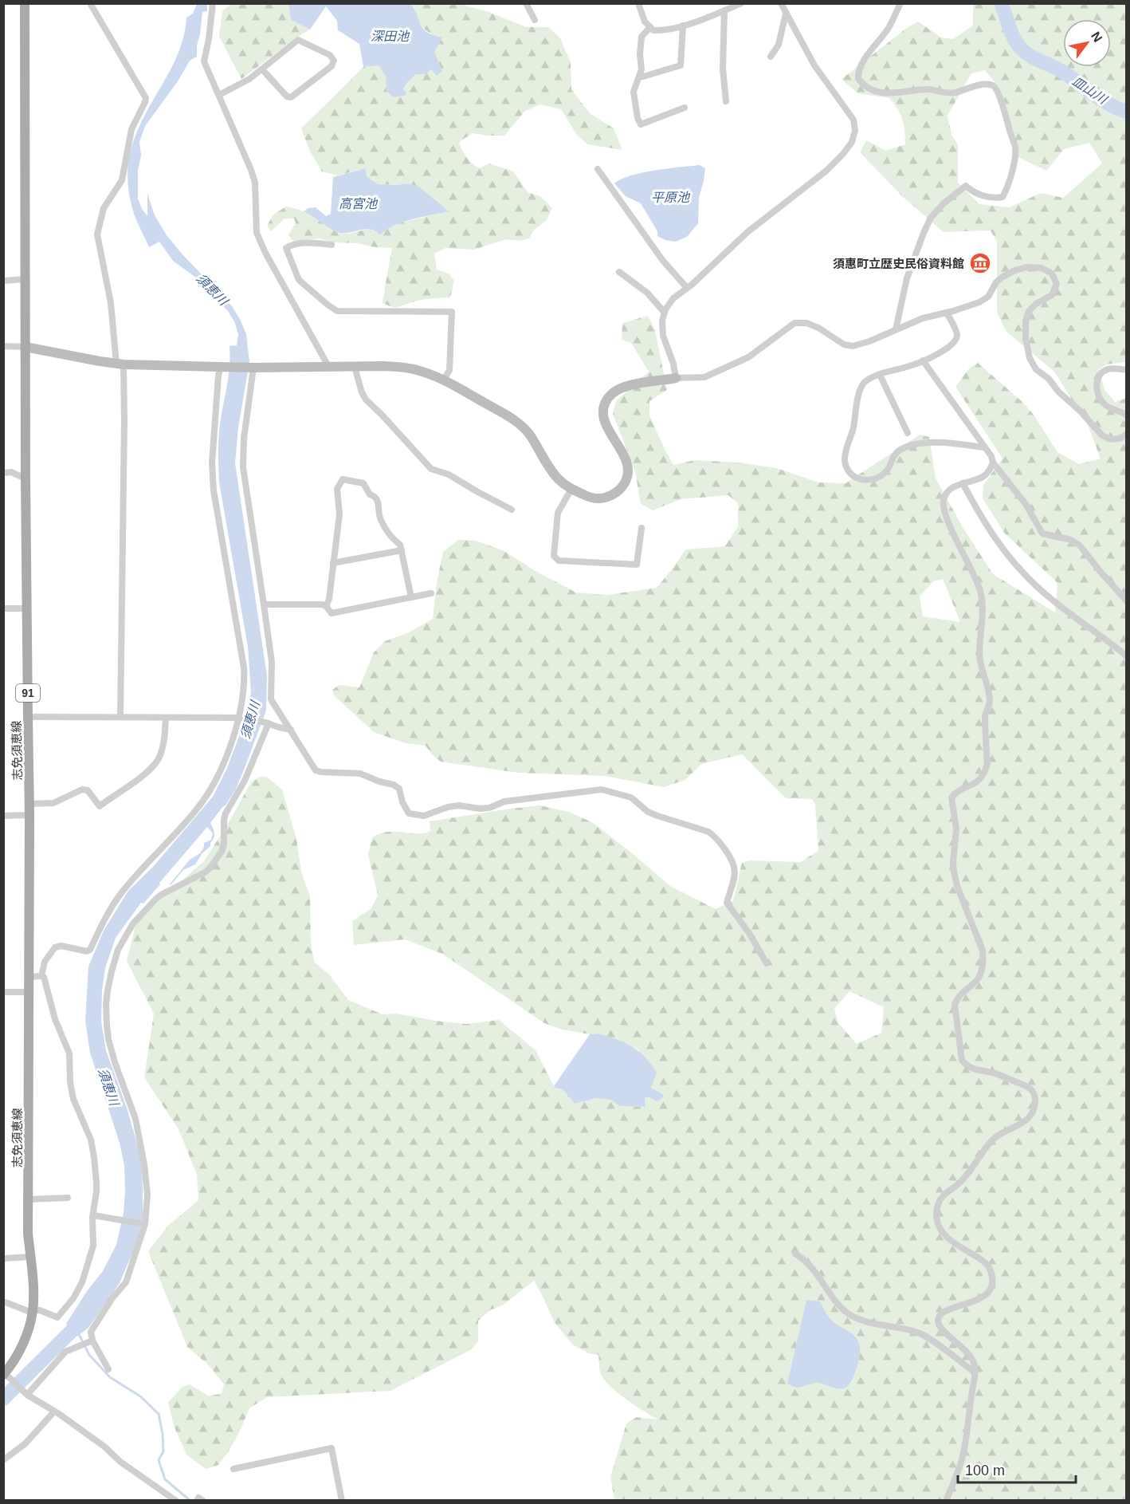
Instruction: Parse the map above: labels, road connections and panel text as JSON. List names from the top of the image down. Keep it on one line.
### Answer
{"streets":{"main road":["91","志免須恵線"]},"water":["深田池","皿山川","平原池","高宮池","須恵川"],"places":{"museum":["須惠町立歴史民俗資料館"]},"scale_bar":"100 m","north":"top right"}
